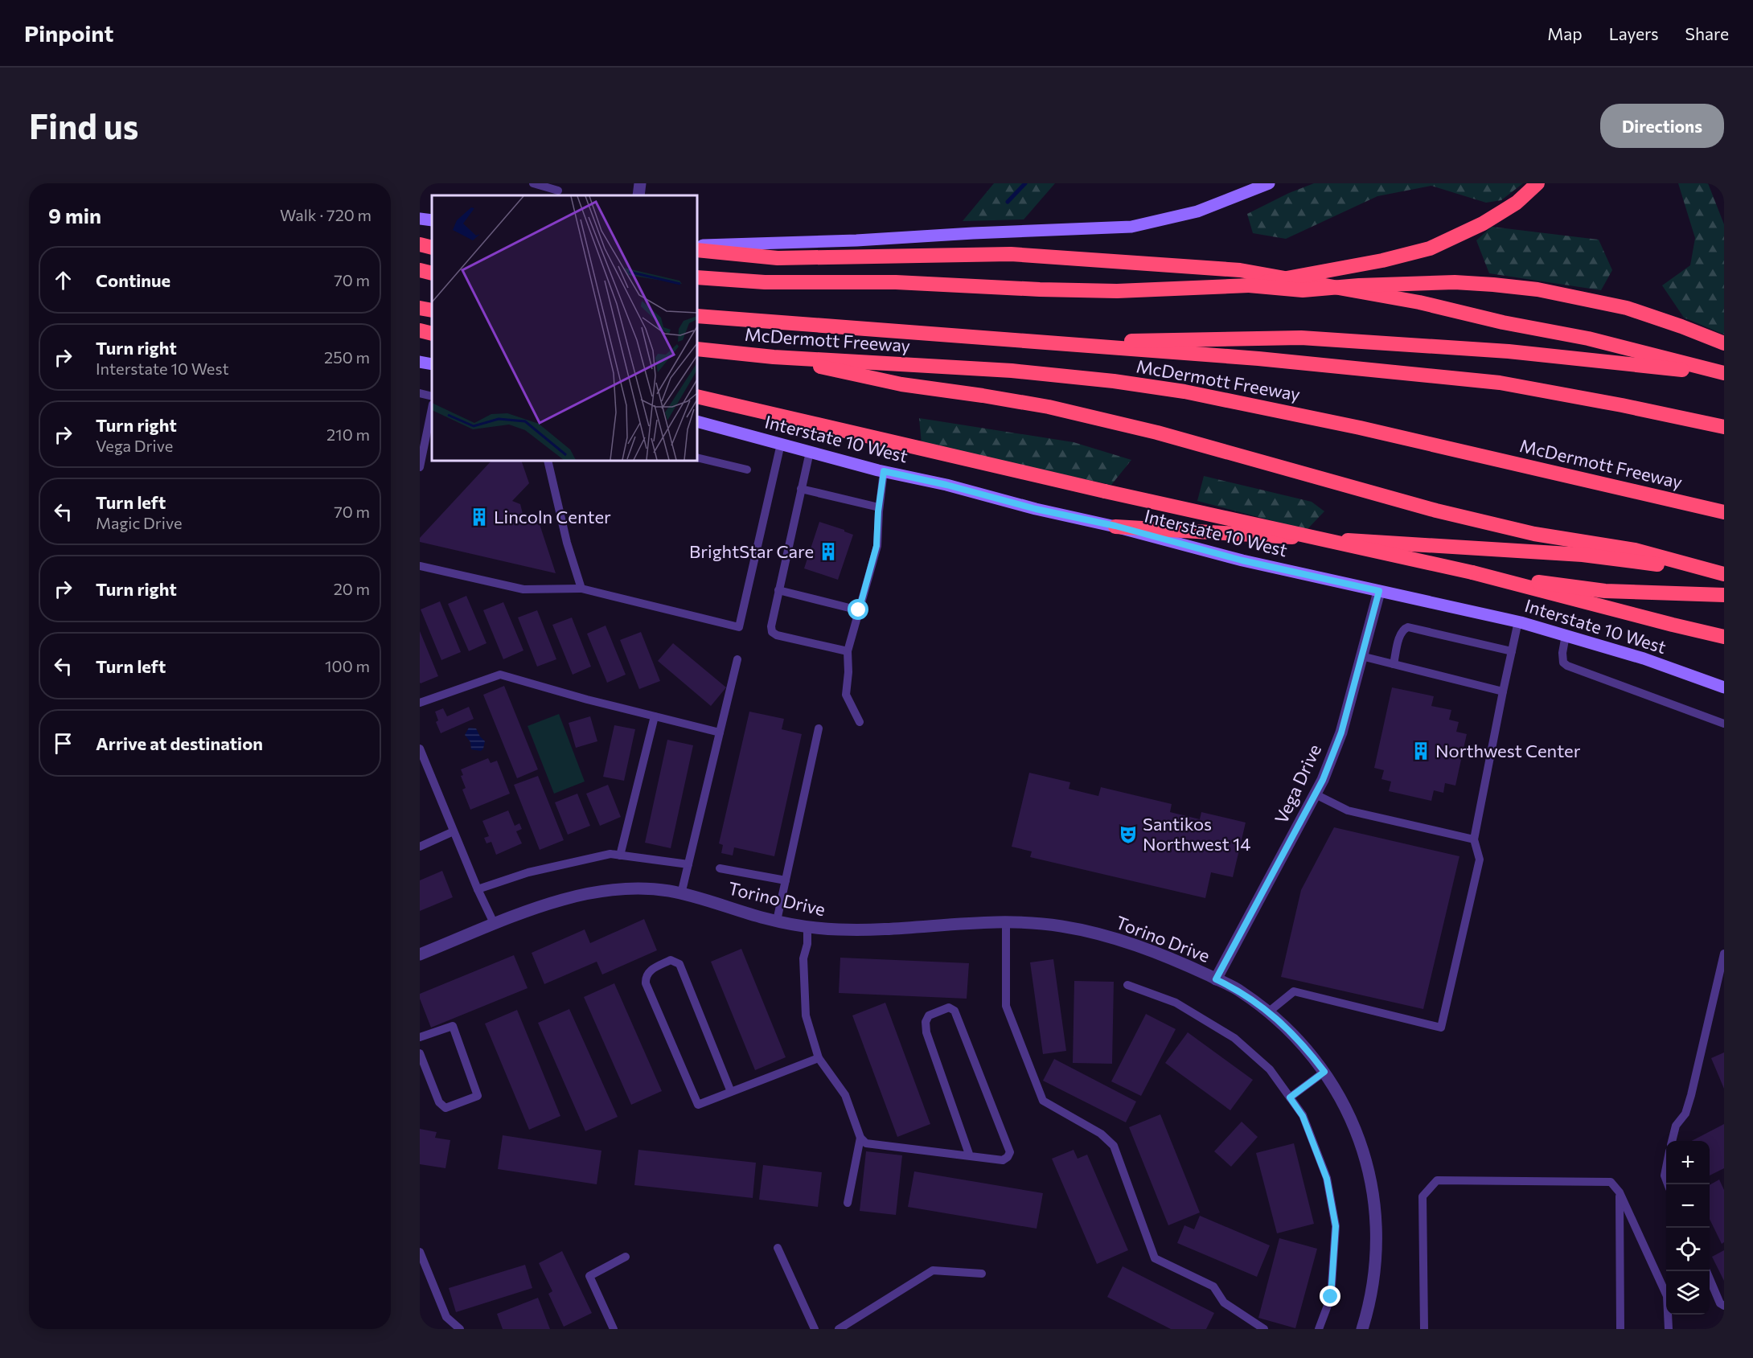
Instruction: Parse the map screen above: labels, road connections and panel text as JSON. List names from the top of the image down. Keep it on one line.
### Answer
{"streets":{"highway":["McDermott Freeway"],"main road":["Interstate 10 West"],"street":["Vega Drive","Torino Drive"]},"crossings":[["Interstate 10 West","Vega Drive"],["Vega Drive","Torino Drive"]],"places":{"building":["Lincoln Center","BrightStar Care","Northwest Center"],"theatre":["Santikos Northwest 14"]},"page":{"header":"Pinpoint","nav":["Map","Layers","Share"],"buttons":"Directions","title":"Find us","heading":["9 min","Walk · 720 m"],"list":[["Continue","70 m"],["Turn right","Interstate 10 West","250 m"],["Turn right","Vega Drive","210 m"],["Turn left","Magic Drive","70 m"],["Turn right","20 m"],["Turn left","100 m"],"Arrive at destination"],"map_buttons":["+","−"]}}
